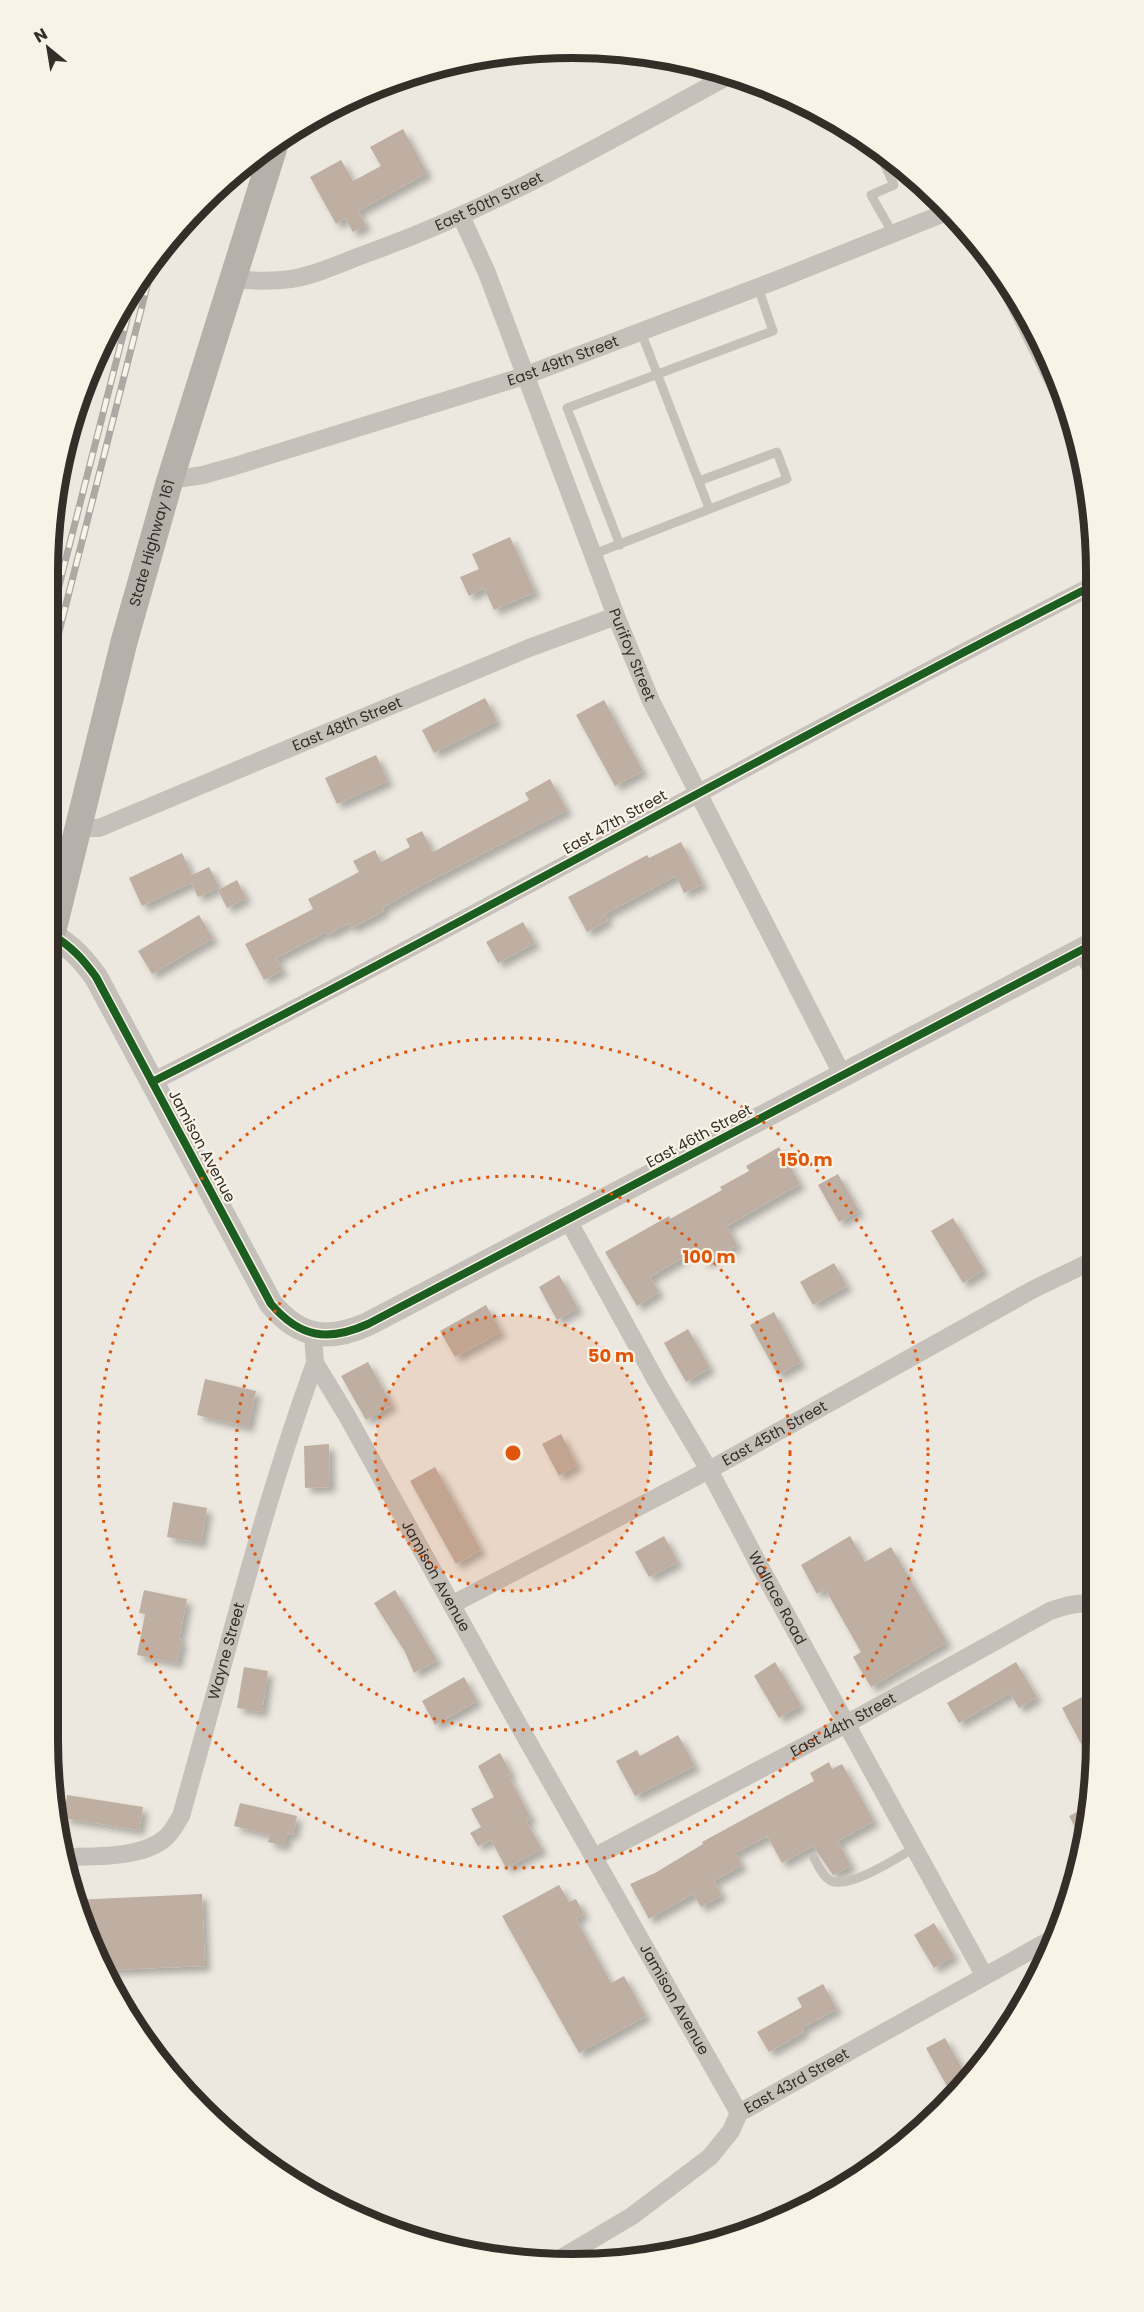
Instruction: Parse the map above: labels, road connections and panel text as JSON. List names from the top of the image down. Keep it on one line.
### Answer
{"streets":{"main road":["State Highway 161"],"street":["East 50th Street","East 49th Street","Purifoy Street","East 48th Street","East 47th Street","East 46th Street","Jamison Avenue","East 45th Street","Wallace Road","Wayne Street","East 44th Street","East 43rd Street"]},"crossings":[["East 50th Street","State Highway 161"],["East 50th Street","Purifoy Street"],["East 49th Street","State Highway 161"],["East 49th Street","Purifoy Street"],["State Highway 161","East 48th Street"],["Purifoy Street","East 48th Street"],["Purifoy Street","East 47th Street"],["Purifoy Street","East 46th Street"],["East 47th Street","Jamison Avenue"],["East 46th Street","Jamison Avenue"],["East 46th Street","Wallace Road"],["Jamison Avenue","East 45th Street"],["Jamison Avenue","Wayne Street"],["Jamison Avenue","East 44th Street"],["Jamison Avenue","East 43rd Street"],["East 45th Street","Wallace Road"],["Wallace Road","East 44th Street"],["Wallace Road","East 43rd Street"]],"north":"top left","rings":["150 m","100 m","50 m"]}
